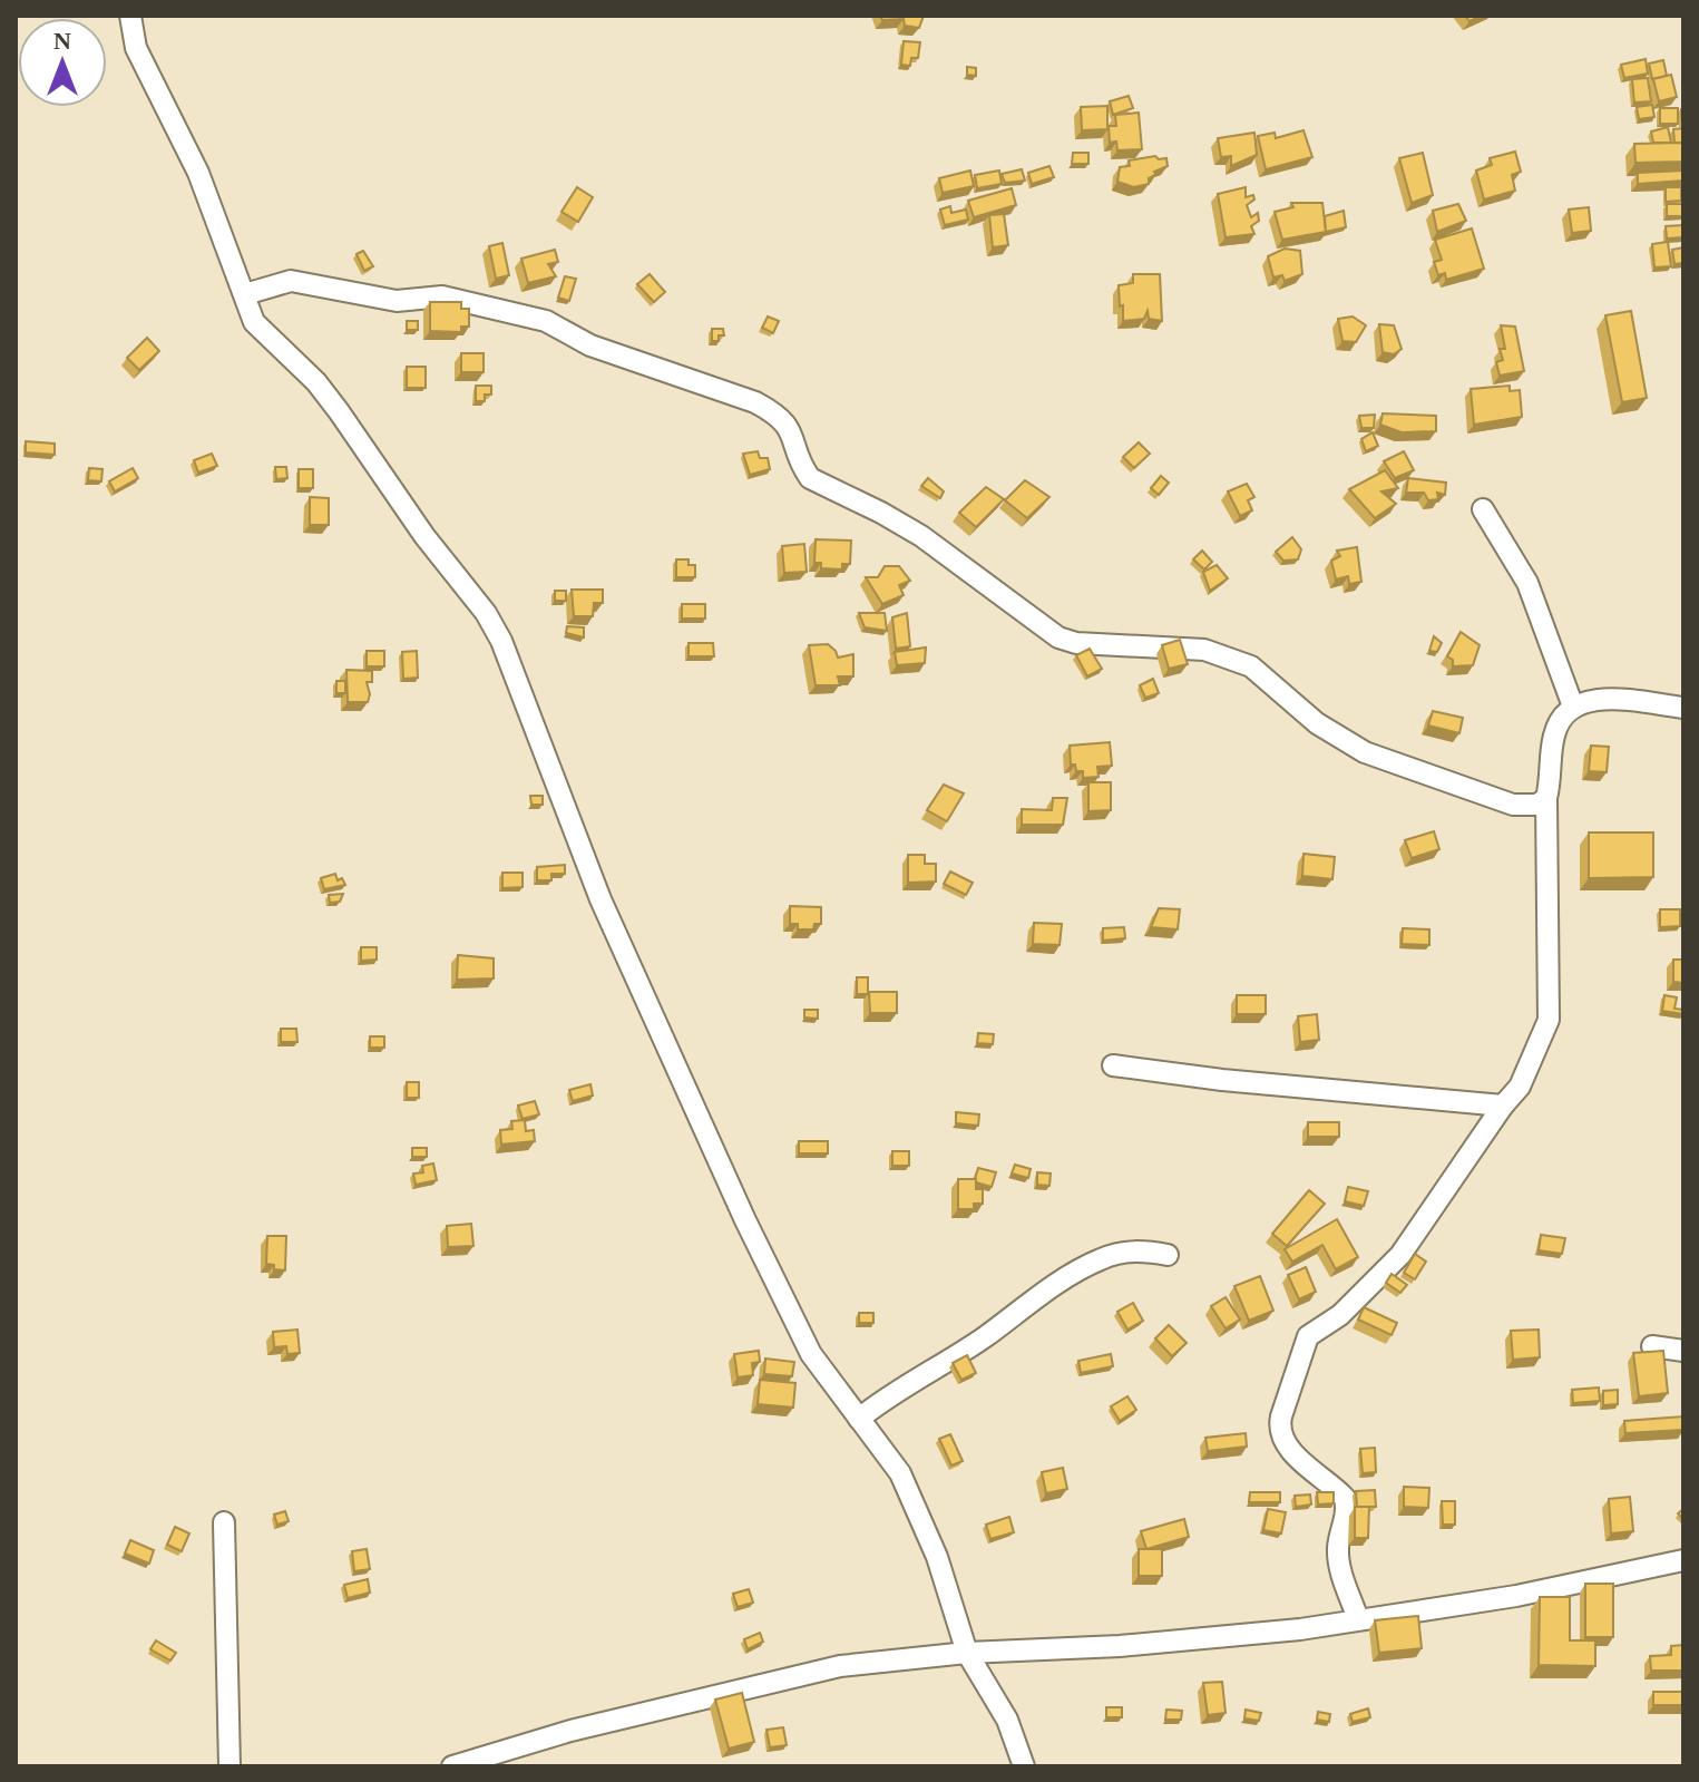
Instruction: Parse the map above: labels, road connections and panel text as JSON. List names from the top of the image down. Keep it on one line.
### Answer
{"north":"top"}
